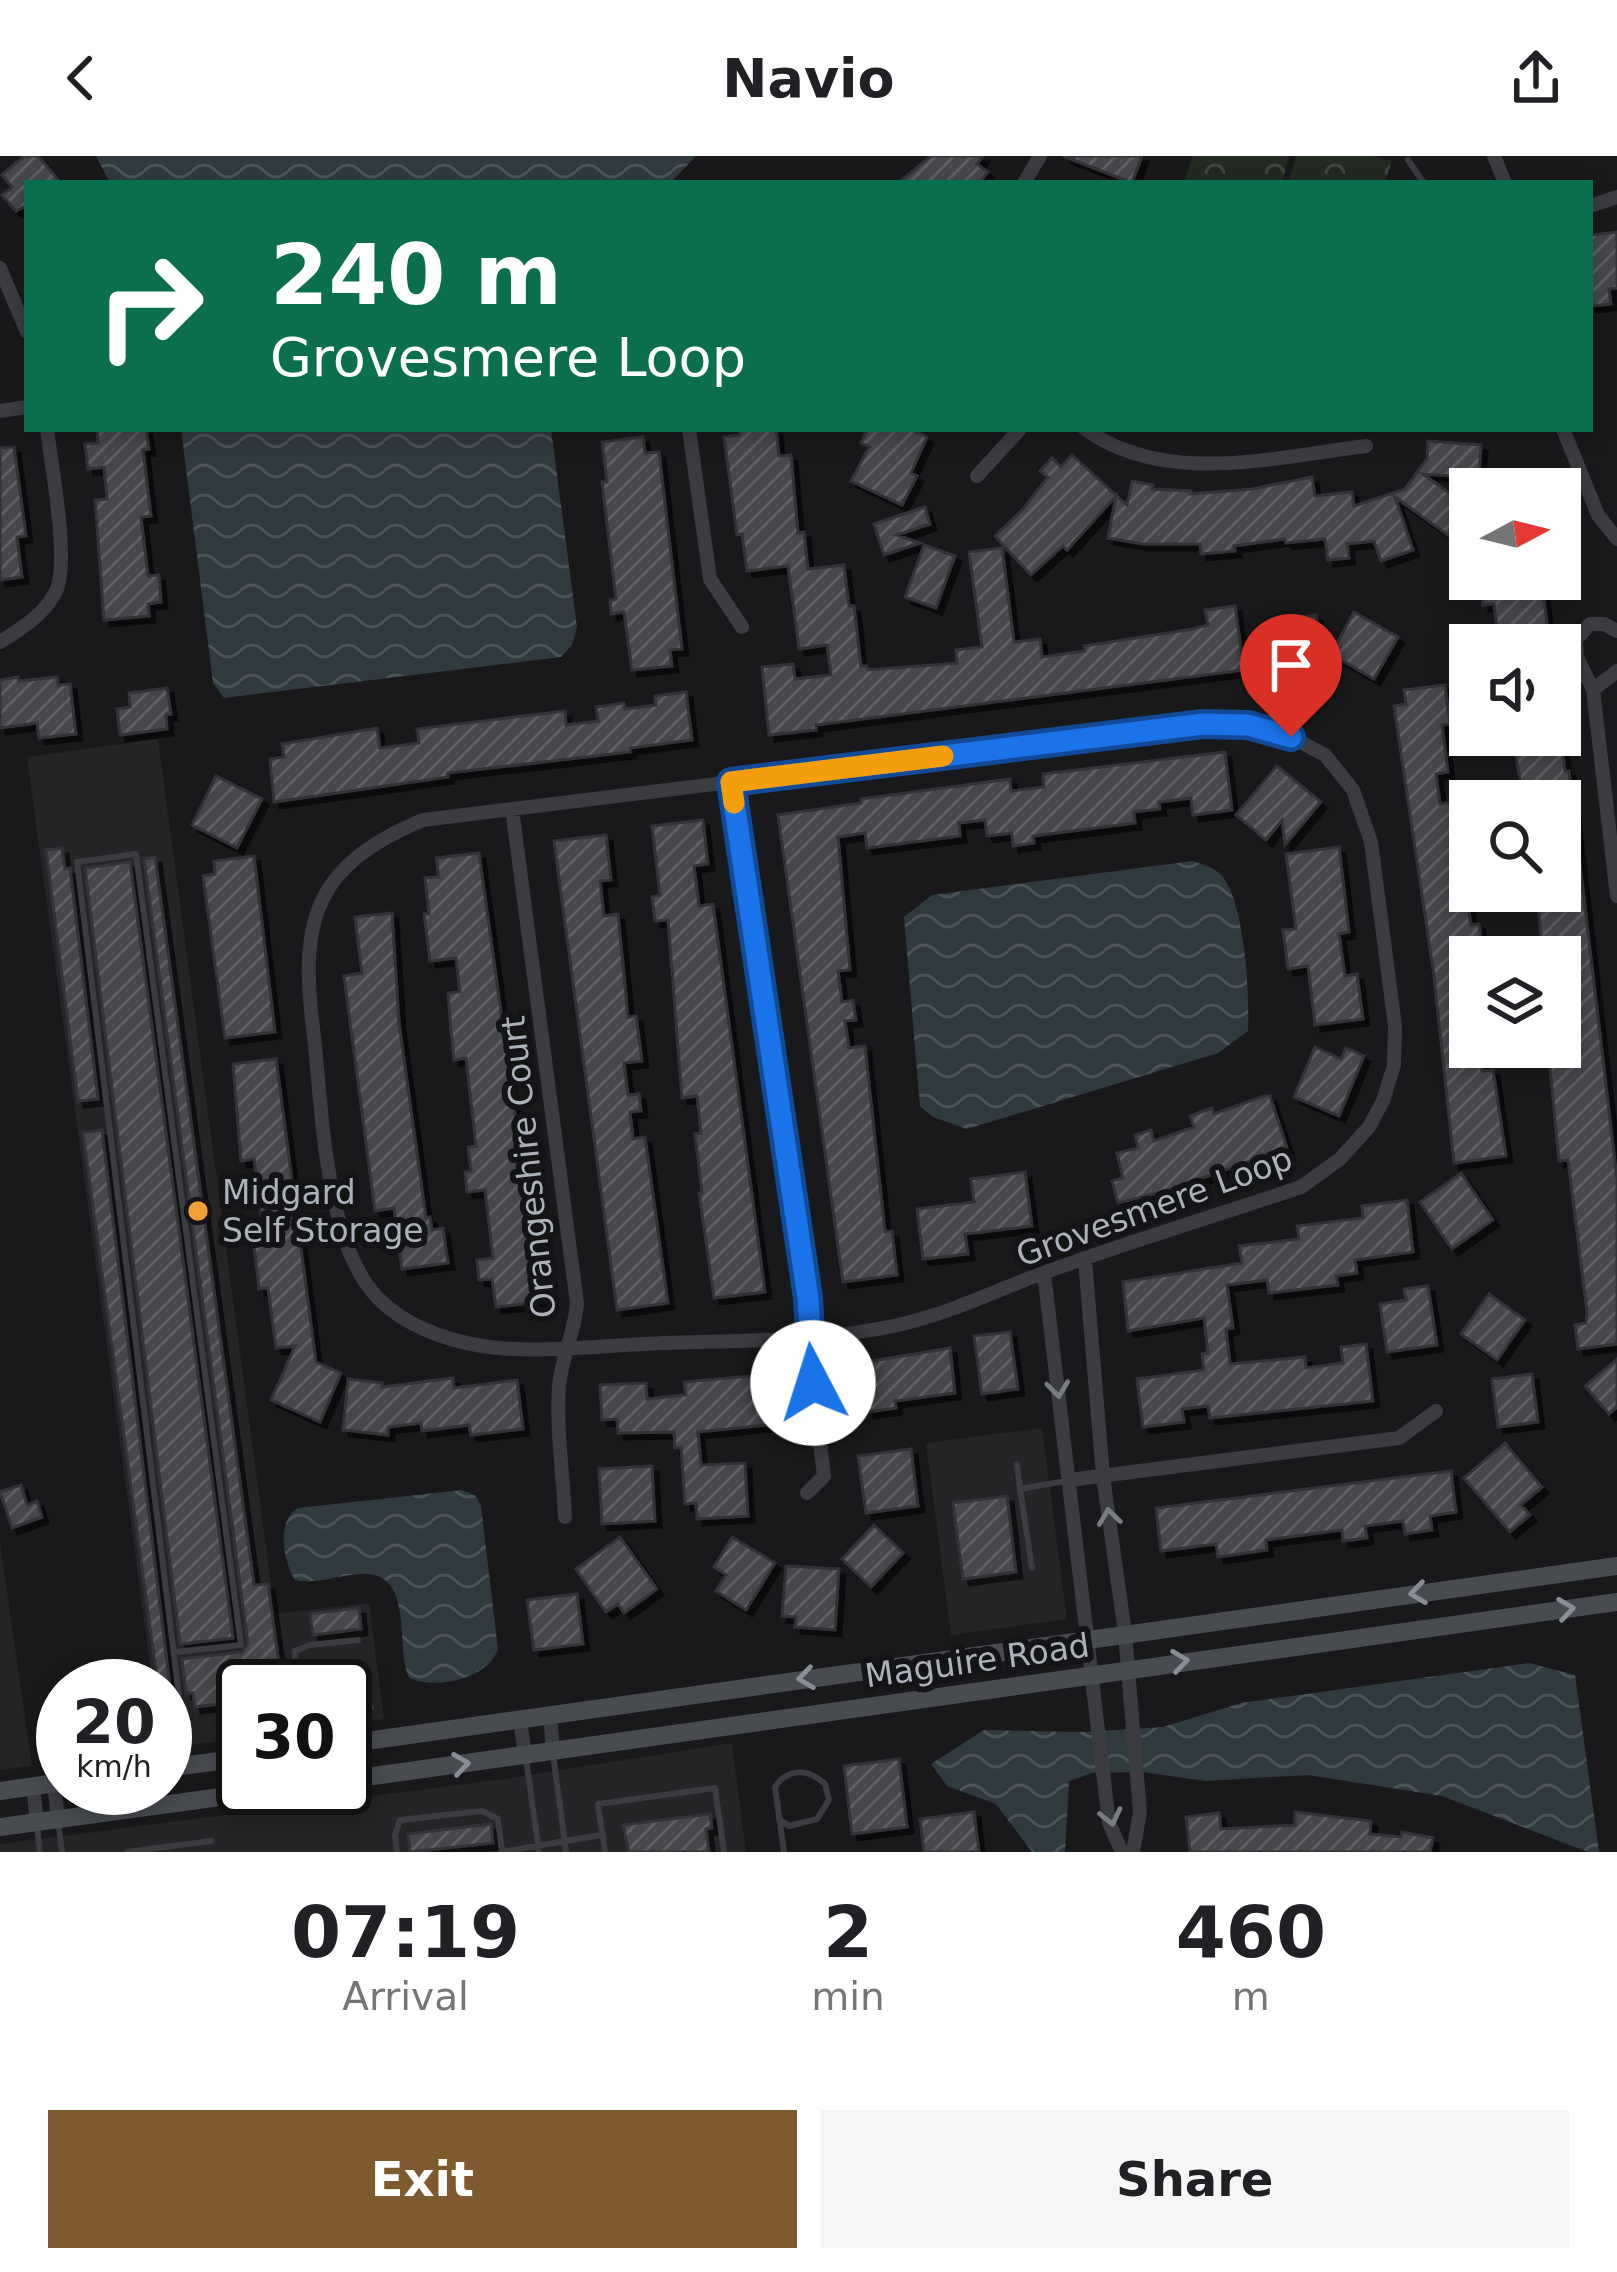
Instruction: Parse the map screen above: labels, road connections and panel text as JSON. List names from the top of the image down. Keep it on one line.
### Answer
{"streets":{"main road":["Maguire Road"],"street":["Orangeshire Court","Grovesmere Loop"]},"crossings":[["Orangeshire Court","Grovesmere Loop"]],"places":["Midgard Self Storage"],"north":"right","page":{"header":"Navio","turn":["240 m","Grovesmere Loop"],"speed":"20 km/h","limit":"30","eta":["07:19","Arrival","2","min","460","m"],"buttons":["Exit","Share"]}}
